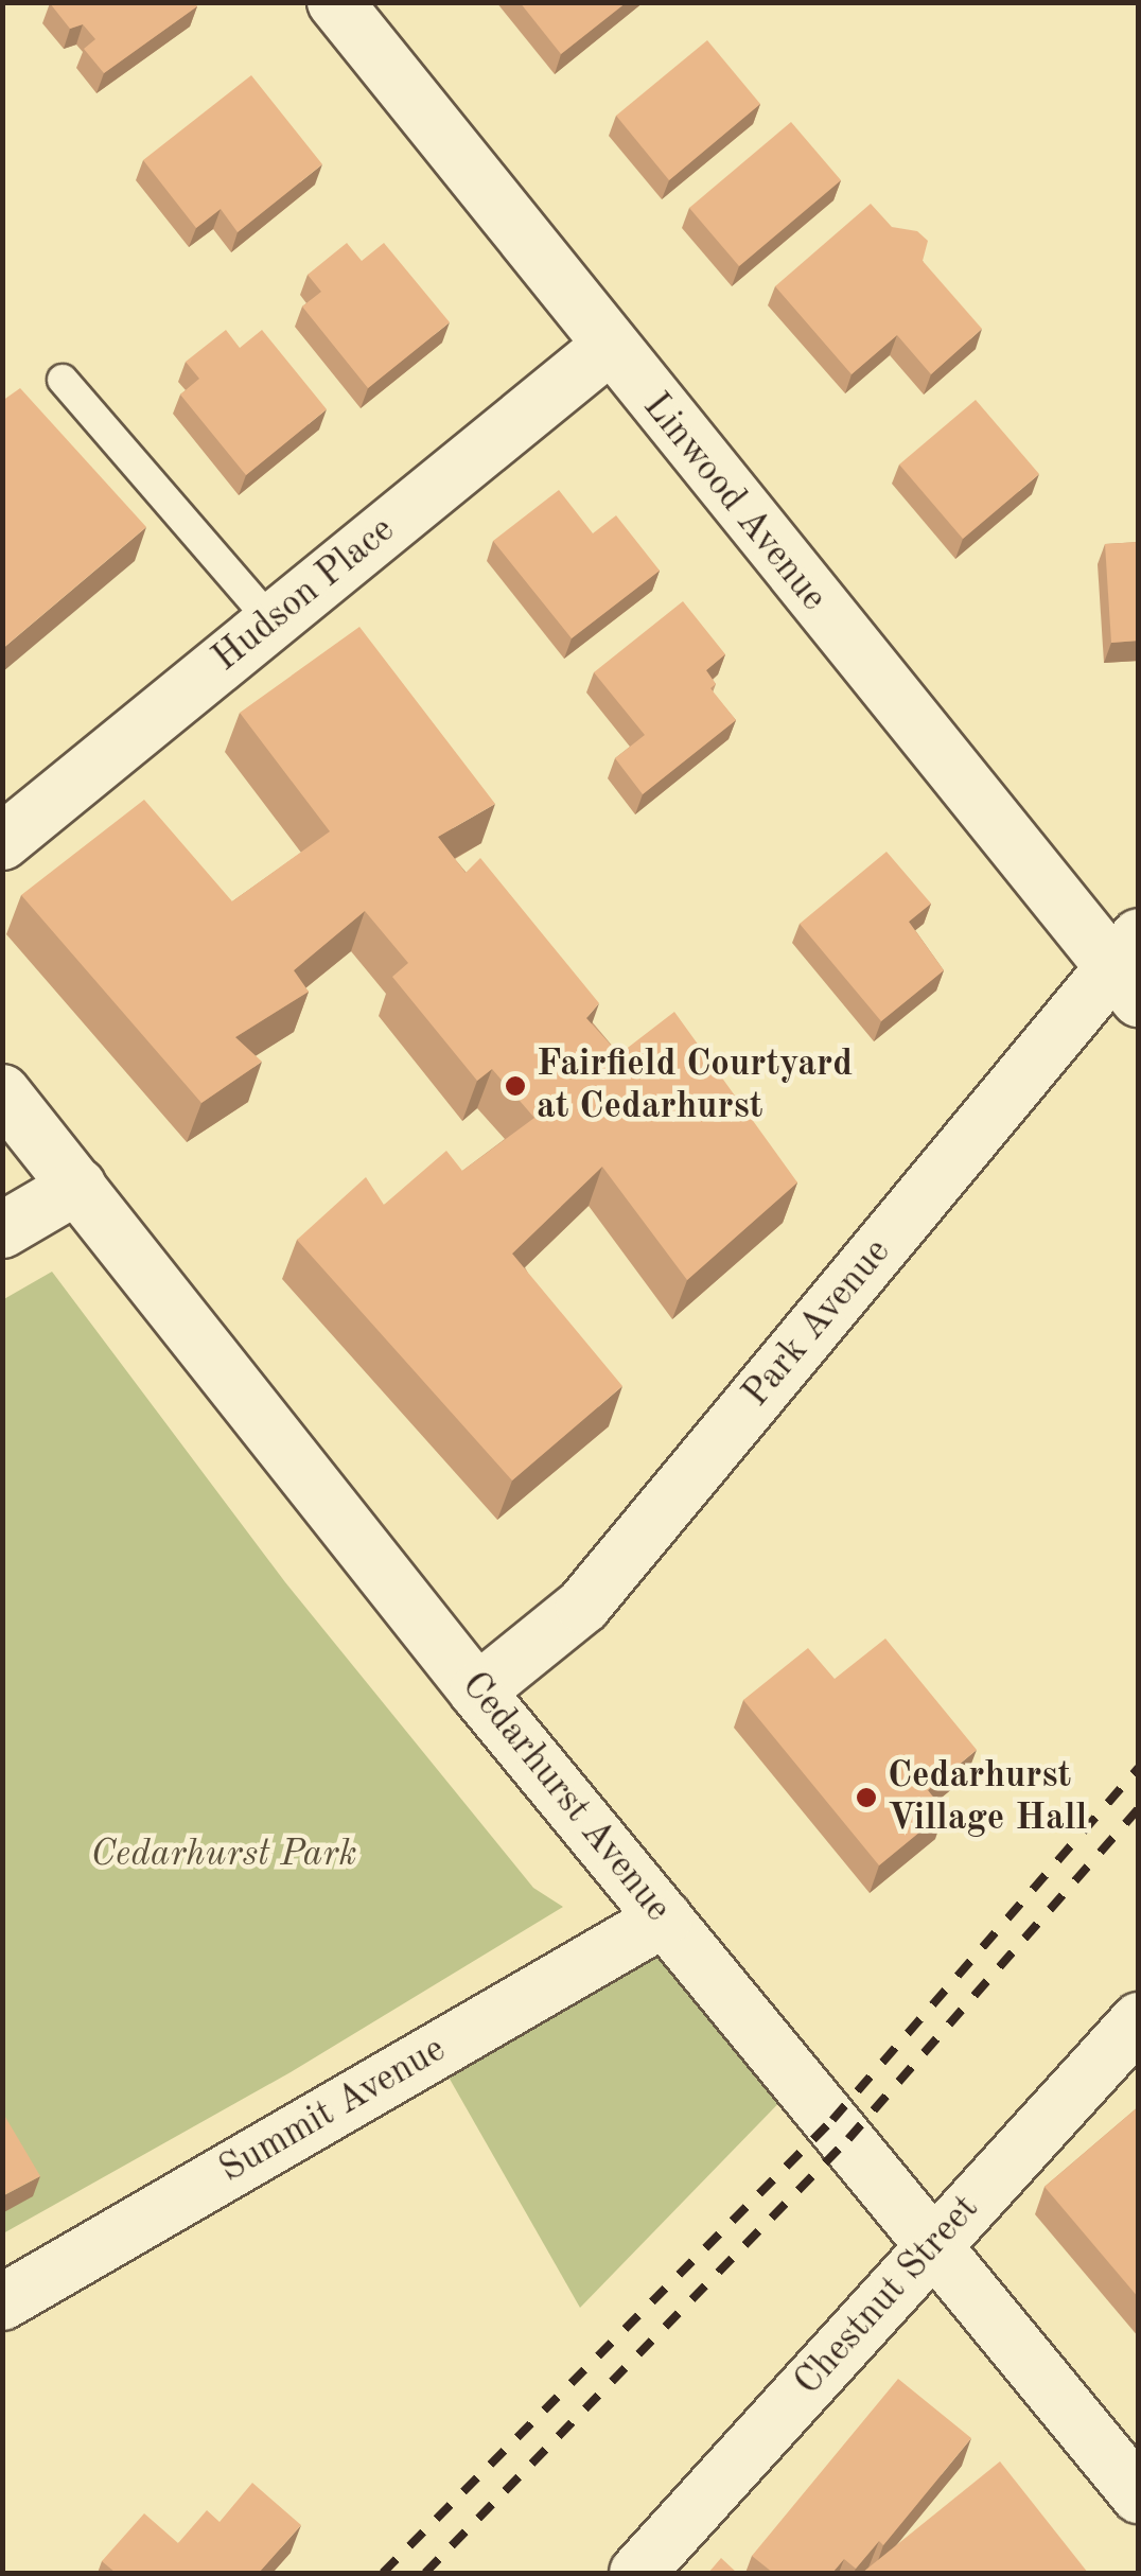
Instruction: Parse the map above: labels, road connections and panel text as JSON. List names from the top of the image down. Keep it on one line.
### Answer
{"streets":{"street":["Linwood Avenue","Hudson Place","Park Avenue","Cedarhurst Avenue","Summit Avenue","Chestnut Street"]},"crossings":[["Linwood Avenue","Hudson Place"],["Linwood Avenue","Park Avenue"],["Park Avenue","Cedarhurst Avenue"],["Cedarhurst Avenue","Summit Avenue"],["Cedarhurst Avenue","Chestnut Street"]],"parks":["Cedarhurst Park"],"places":["Fairfield Courtyard at Cedarhurst","Cedarhurst Village Hall"]}
